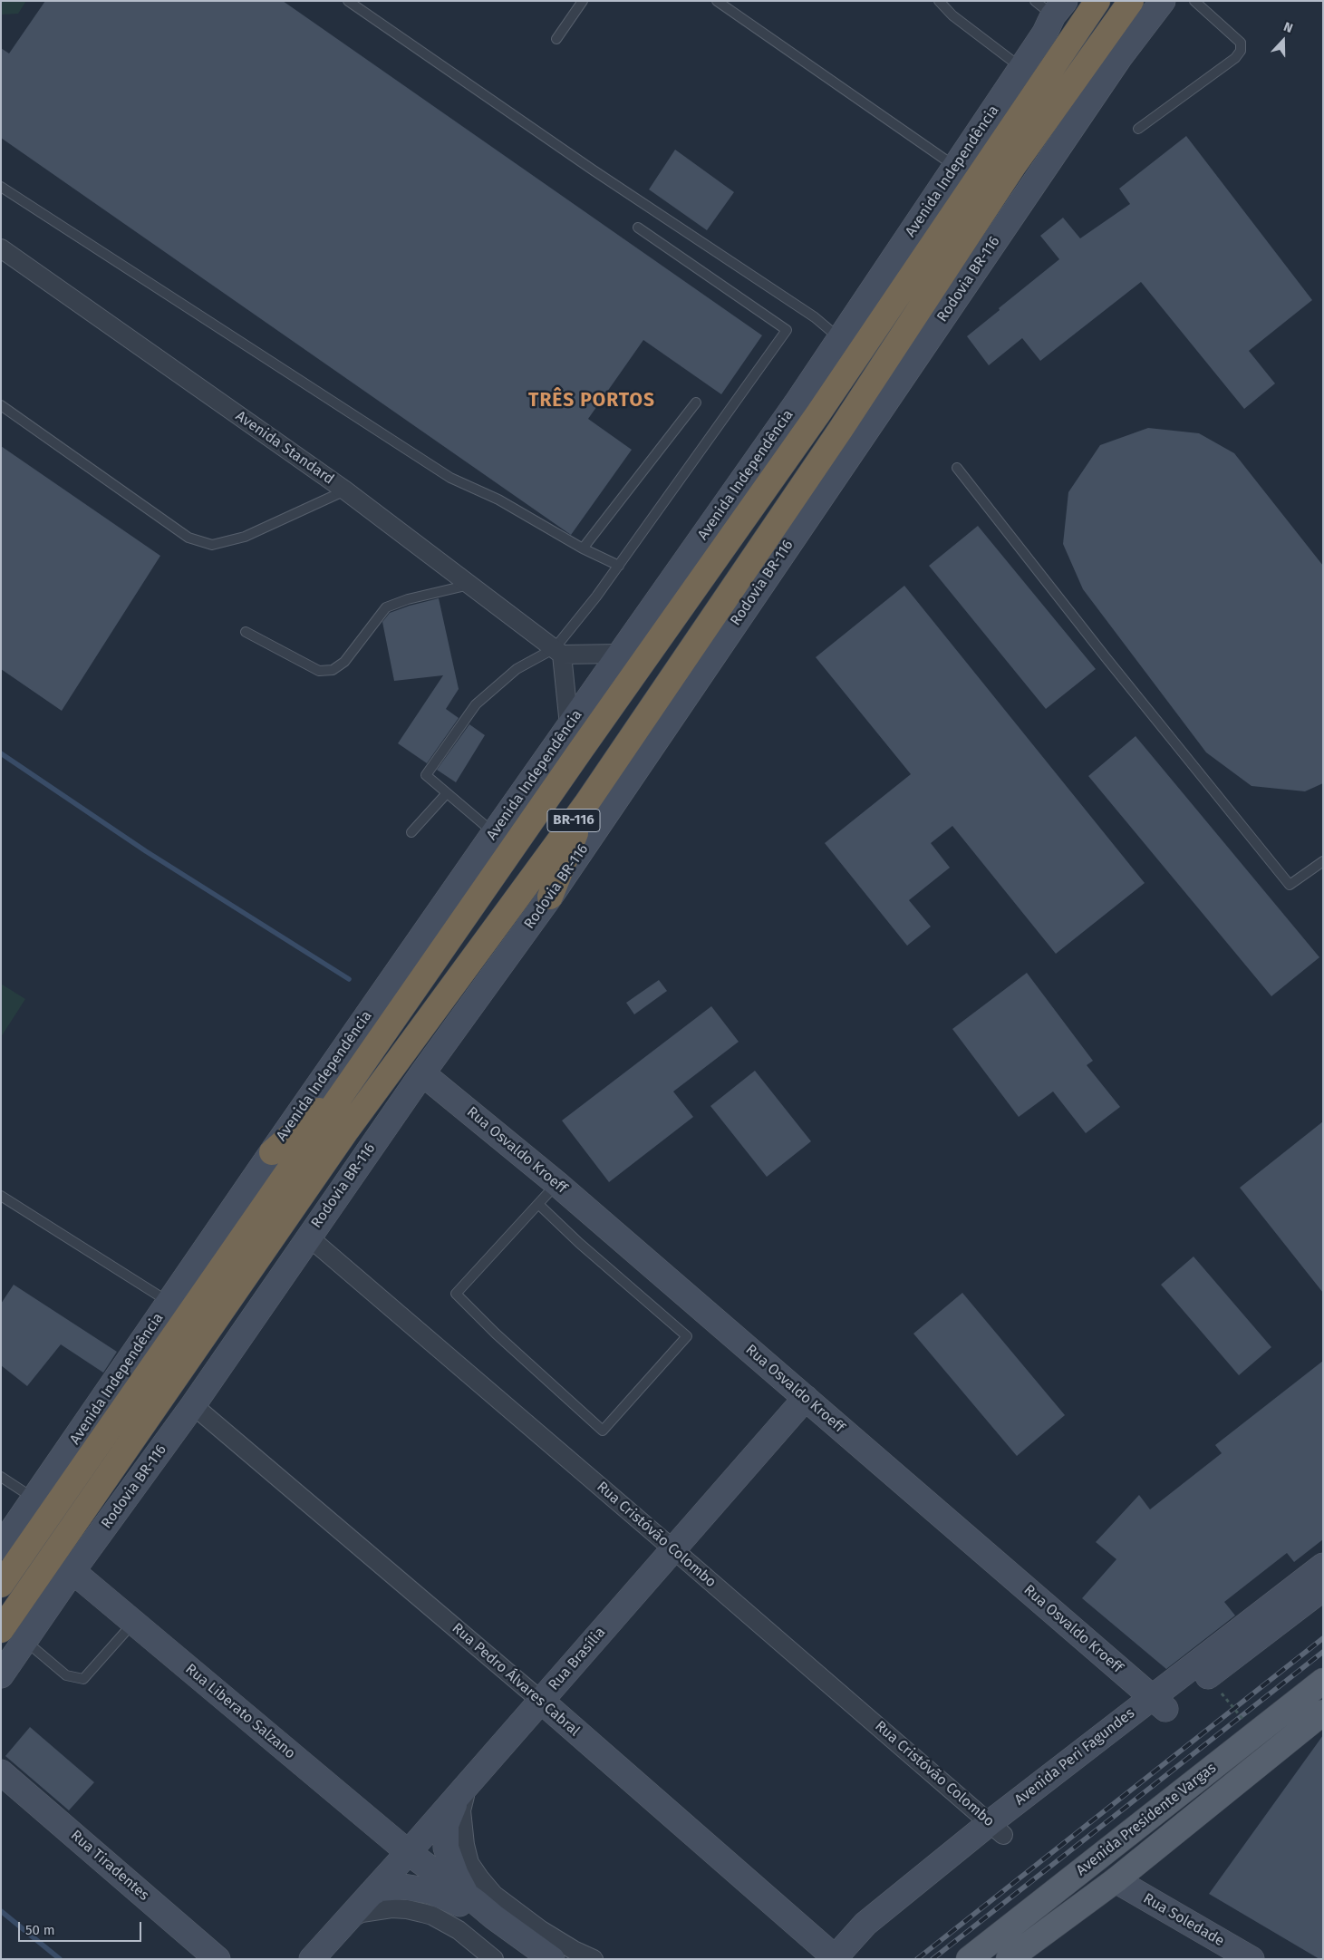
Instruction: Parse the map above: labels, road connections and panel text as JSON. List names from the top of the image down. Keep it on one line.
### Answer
{"streets":{"highway":["Rodovia BR-116","BR-116"],"main road":["Avenida Independência","Rua Osvaldo Kroeff","Rua Brasília","Rua Pedro Álvares Cabral","Rua Liberato Salzano","Avenida Peri Fagundes","Avenida Presidente Vargas","Rua Tiradentes","Rua Soledade"],"street":["Avenida Standard","Rua Cristóvão Colombo"]},"crossings":[["Rodovia BR-116","Rua Osvaldo Kroeff"],["Rodovia BR-116","Rua Cristóvão Colombo"],["Rodovia BR-116","Rua Pedro Álvares Cabral"],["Rodovia BR-116","Rua Liberato Salzano"],["Rua Osvaldo Kroeff","Rua Brasília"],["Rua Osvaldo Kroeff","Avenida Peri Fagundes"],["Rua Cristóvão Colombo","Rua Brasília"],["Rua Cristóvão Colombo","Avenida Peri Fagundes"],["Rua Brasília","Rua Pedro Álvares Cabral"],["Rua Brasília","Rua Liberato Salzano"],["Rua Pedro Álvares Cabral","Avenida Peri Fagundes"],["Avenida Presidente Vargas","Rua Soledade"]],"districts":["TRÊS PORTOS"],"scale_bar":"50 m","north":"top"}
